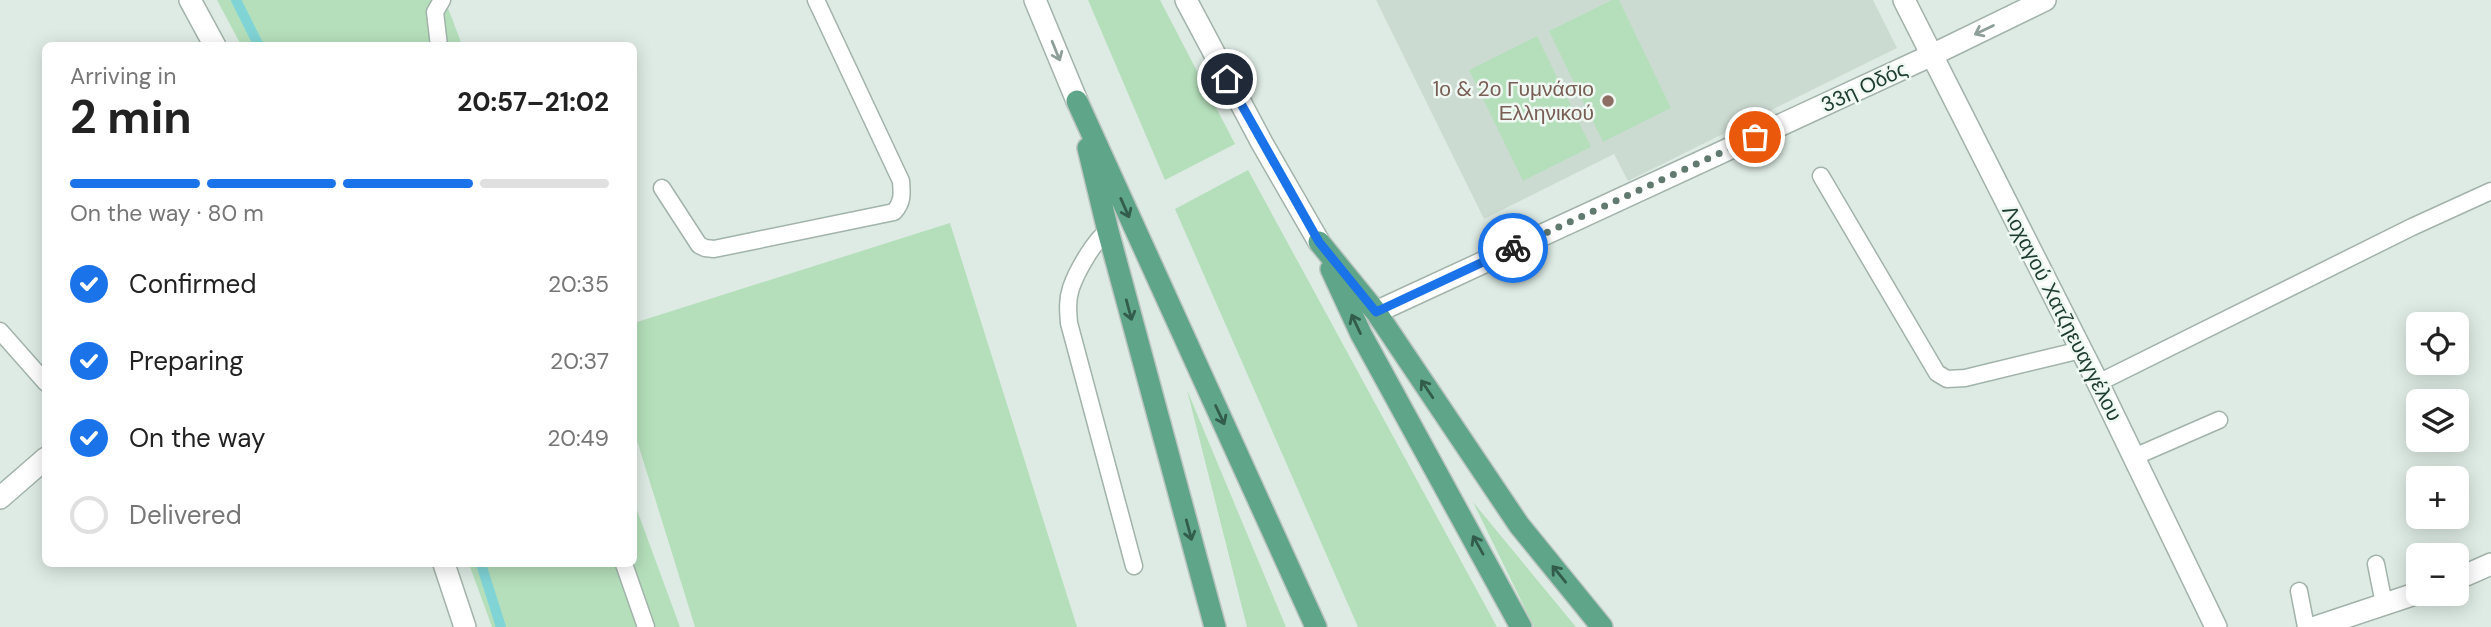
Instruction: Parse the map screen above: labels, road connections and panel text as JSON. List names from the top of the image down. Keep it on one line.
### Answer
{"streets":{"street":["33η Οδός","Λοχαγού Χατζηευαγγέλου"]},"crossings":[["33η Οδός","Λοχαγού Χατζηευαγγέλου"]],"places":["1ο & 2ο Γυμνάσιο Ελληνικού"],"page":{"heading":["2 min","Arriving in","20:57–21:02"],"bar":"On the way · 80 m","list":[["Confirmed","20:35"],["Preparing","20:37"],["On the way","20:49"],"Delivered"],"map_buttons":["+","−"]}}
